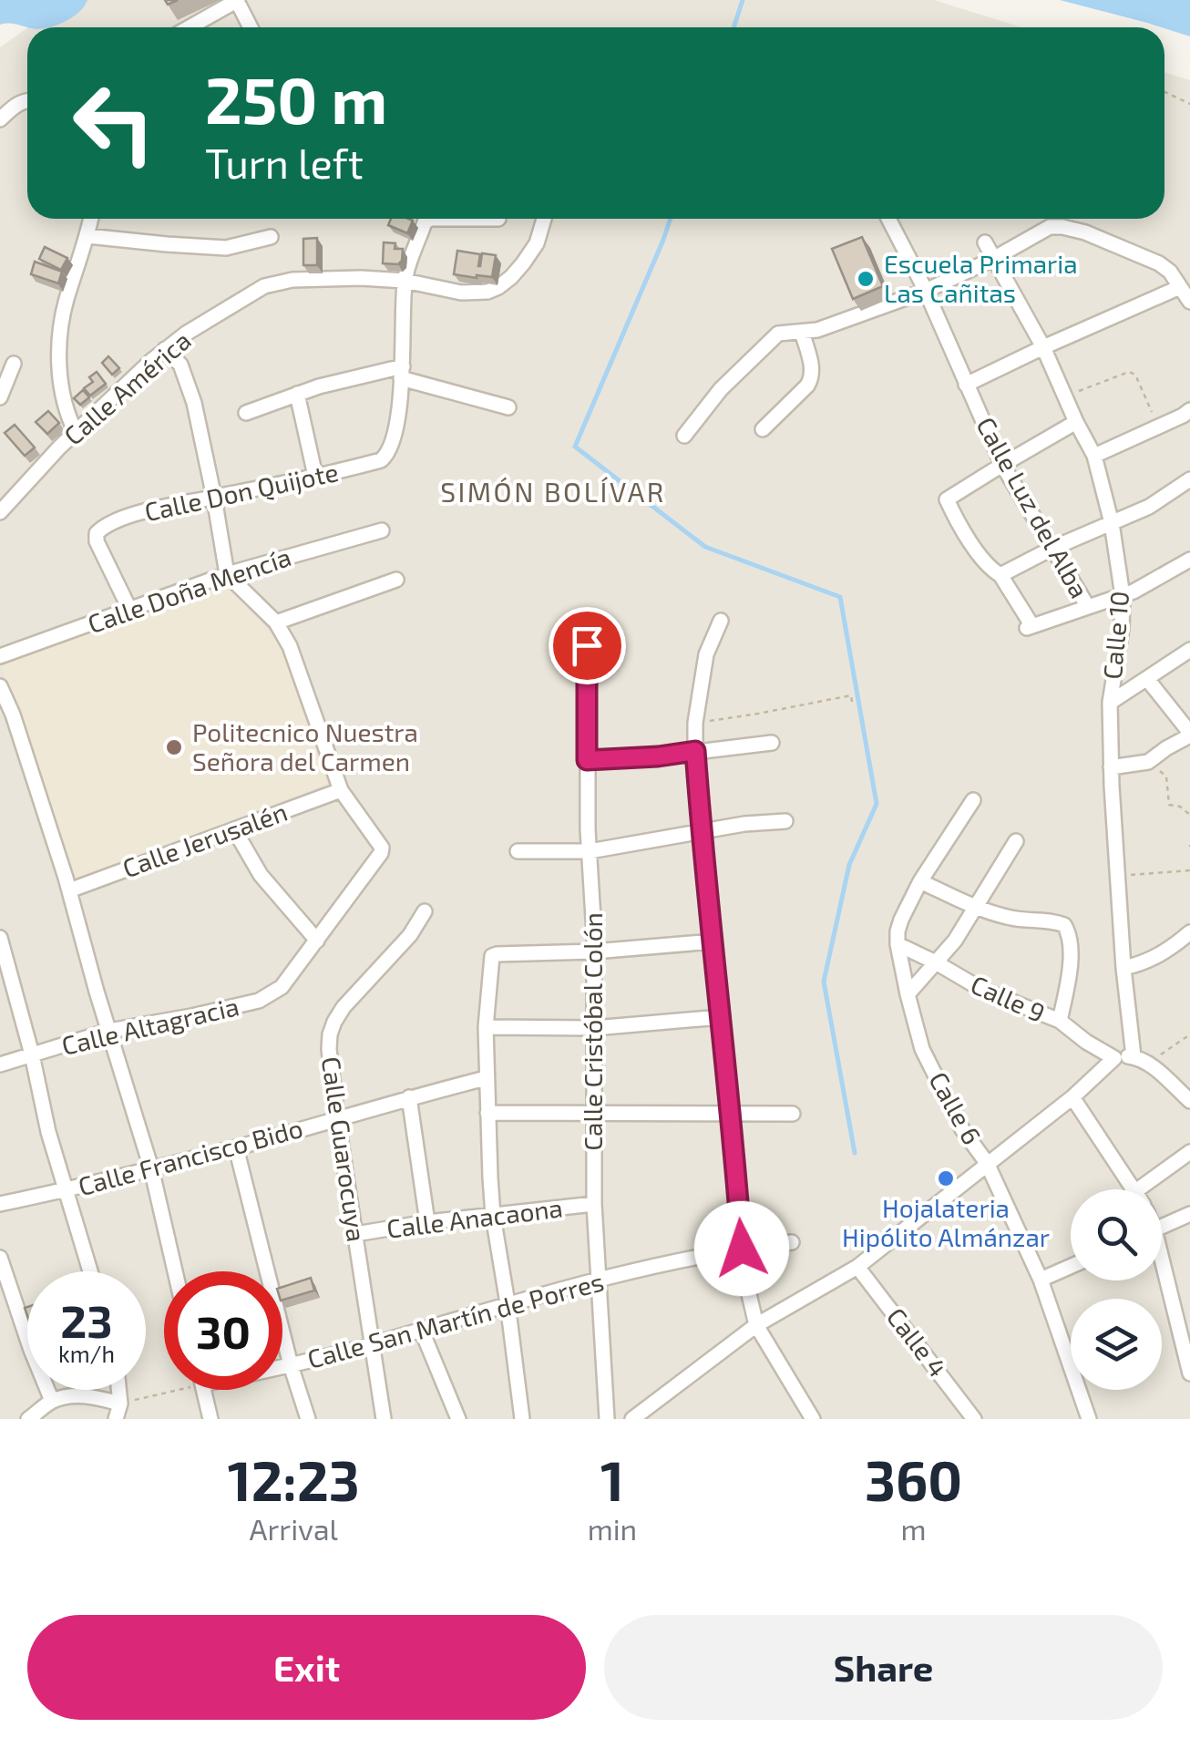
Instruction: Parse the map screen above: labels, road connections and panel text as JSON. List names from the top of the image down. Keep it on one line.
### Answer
{"streets":{"street":["Calle América","Calle Don Quijote","Calle Luz del Alba","Calle Doña Mencía","Calle 10","Calle Jerusalén","Calle 9","Calle Altagracia","Calle Cristóbal Colón","Calle 6","Calle Guarocuya","Calle Francisco Bido","Calle Anacaona","Calle San Martín de Porres","Calle 4"]},"crossings":[["Calle Don Quijote","Calle Doña Mencía"],["Calle Doña Mencía","Calle Altagracia"],["Calle Jerusalén","Calle Altagracia"],["Calle 9","Calle 6"],["Calle Cristóbal Colón","Calle Anacaona"],["Calle Cristóbal Colón","Calle San Martín de Porres"],["Calle Guarocuya","Calle Francisco Bido"],["Calle Guarocuya","Calle Anacaona"],["Calle Guarocuya","Calle San Martín de Porres"]],"districts":["SIMÓN BOLÍVAR"],"places":["Escuela Primaria Las Cañitas","Politecnico Nuestra Señora del Carmen","Hojalateria Hipólito Almánzar"],"page":{"turn":["250 m","Turn left"],"speed":"23 km/h","limit":"30","eta":["12:23","Arrival","1","min","360","m"],"buttons":["Exit","Share"]}}
